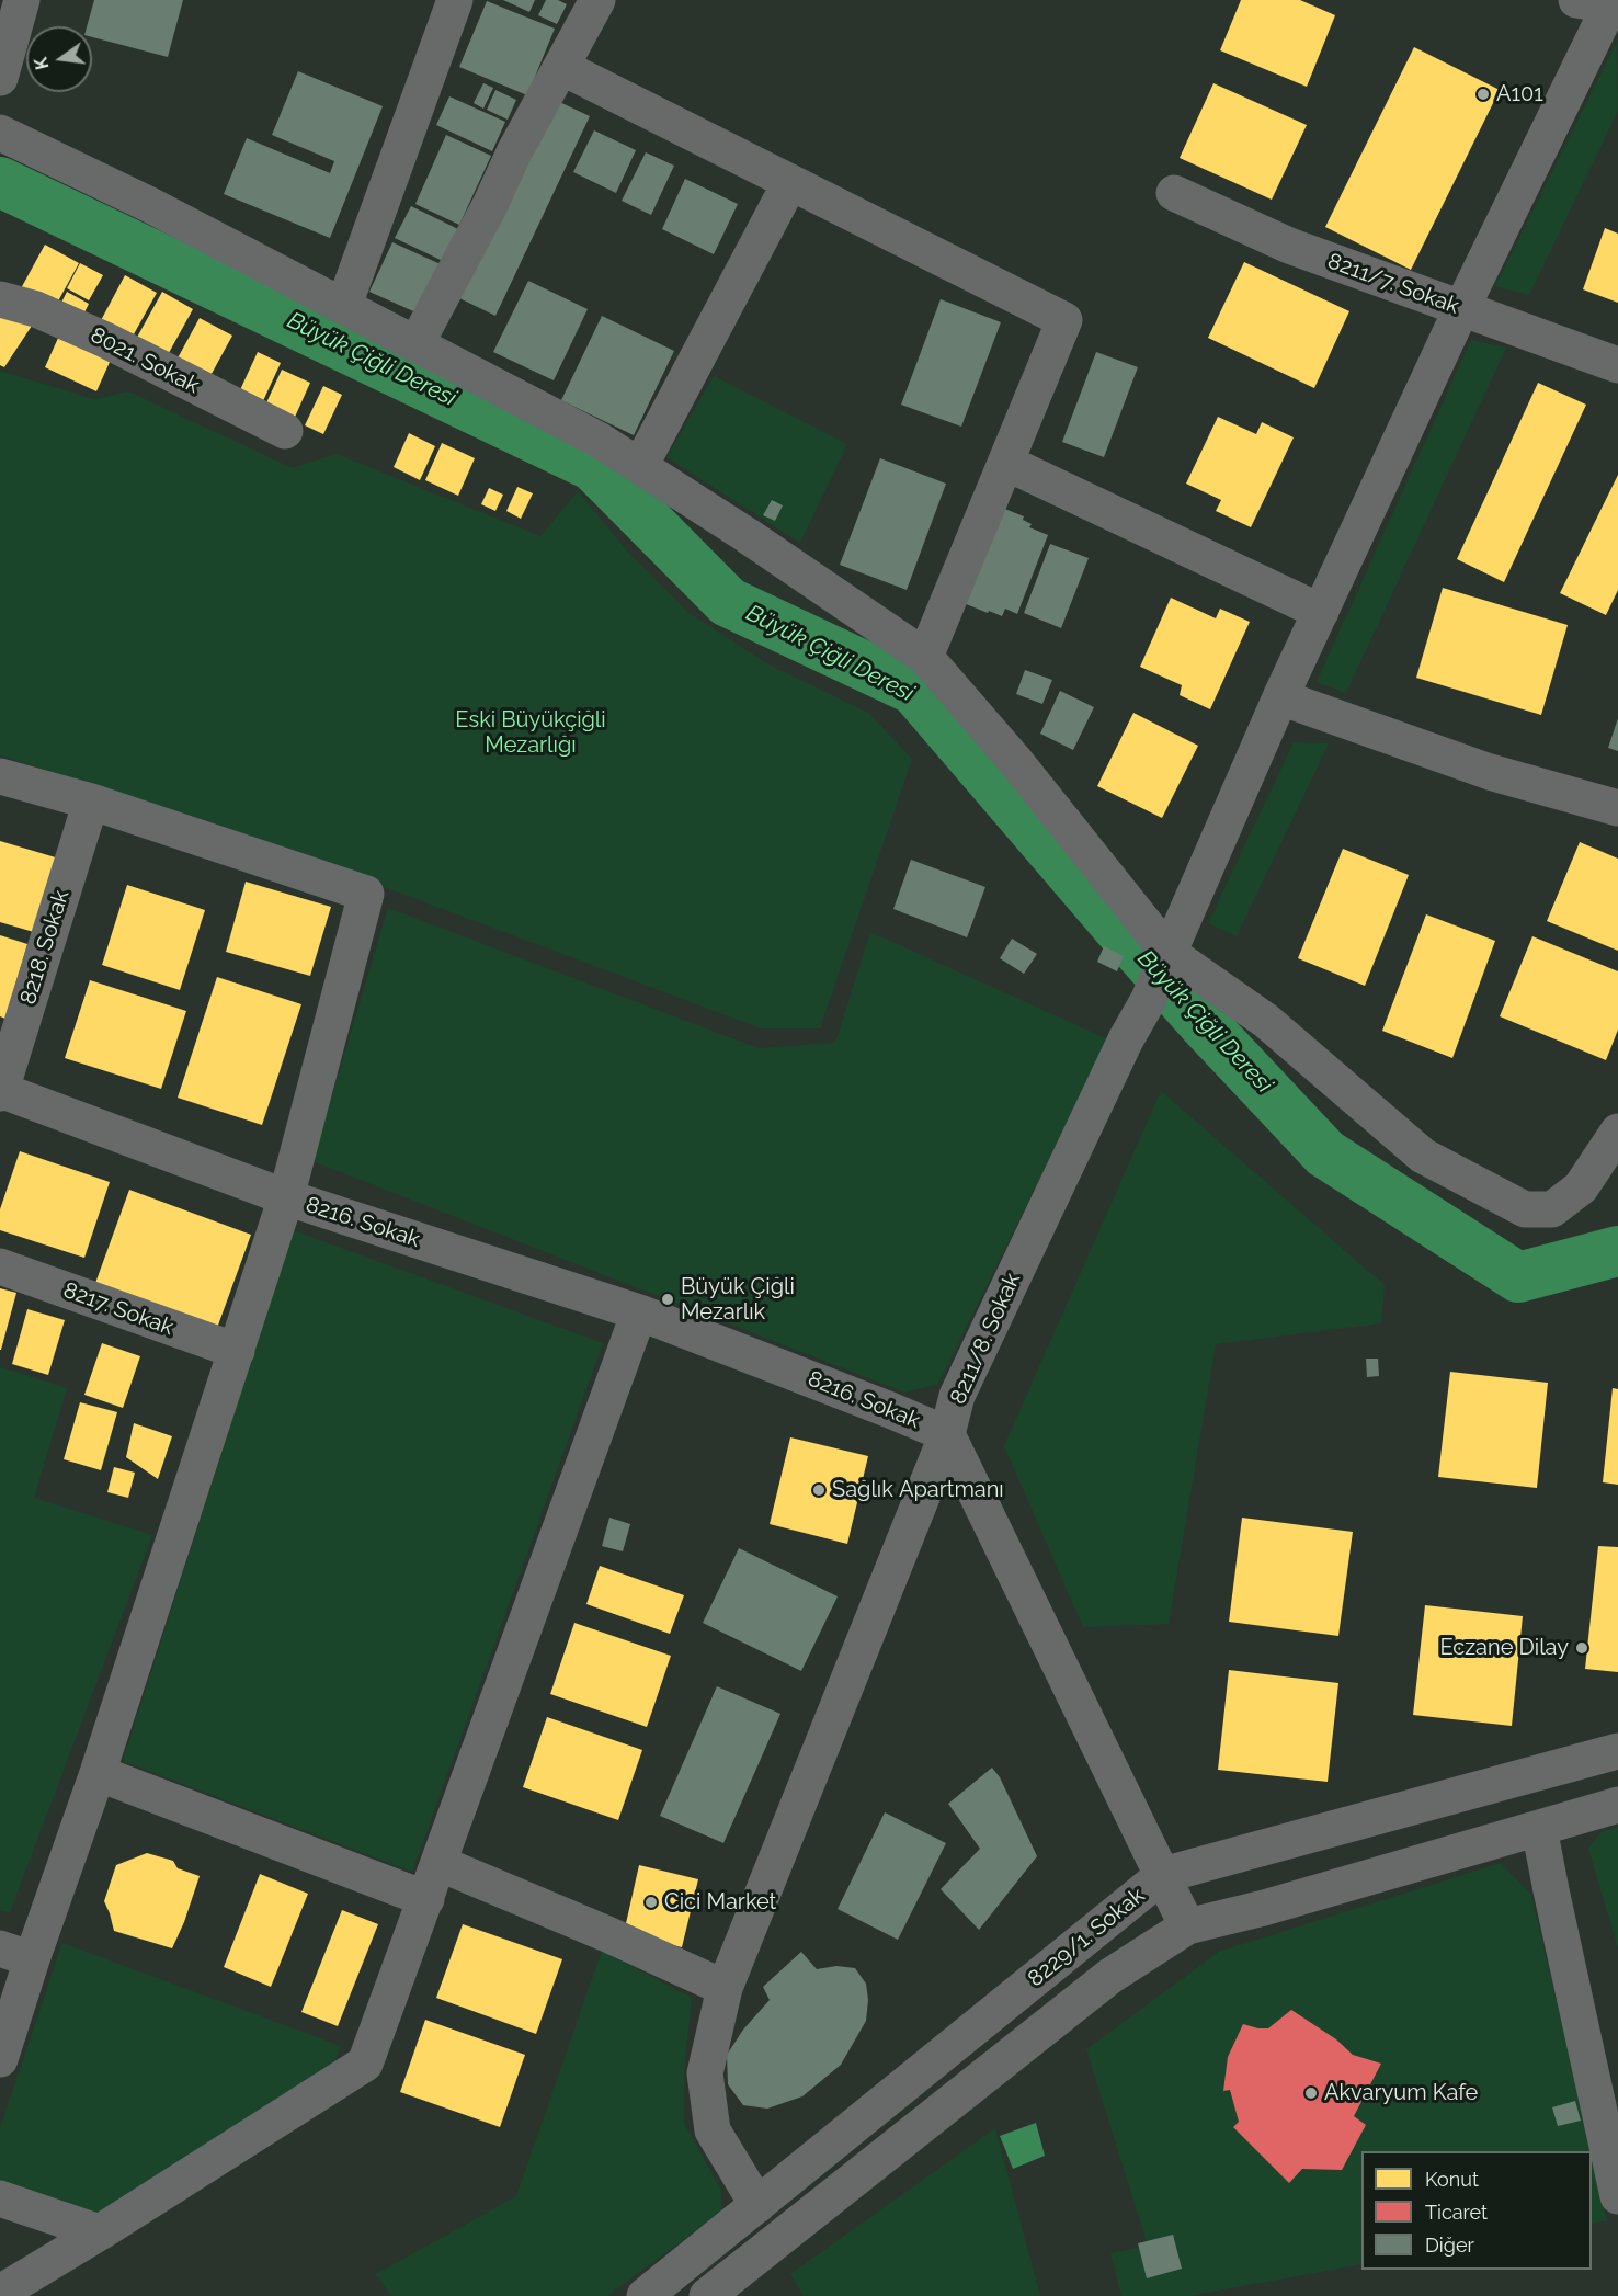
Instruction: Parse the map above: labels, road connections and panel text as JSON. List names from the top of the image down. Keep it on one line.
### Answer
{"streets":{"street":["8211/7. Sokak","8021. Sokak","8218. Sokak","8216. Sokak","8217. Sokak","8211/8. Sokak","8229/1. Sokak"]},"crossings":[["8211/7. Sokak","8211/8. Sokak"],["8218. Sokak","8216. Sokak"],["8216. Sokak","8211/8. Sokak"],["8216. Sokak","8229/1. Sokak"]],"water":["Büyük Çiğli Deresi"],"parks":["Eski Büyükçiğli Mezarlığı"],"places":["A101","Büyük Çiğli Mezarlık","Sağlık Apartmanı","Eczane Dilay","Cici Market","Akvaryum Kafe"],"legend":["Konut","Ticaret","Diğer"],"north":"left"}
